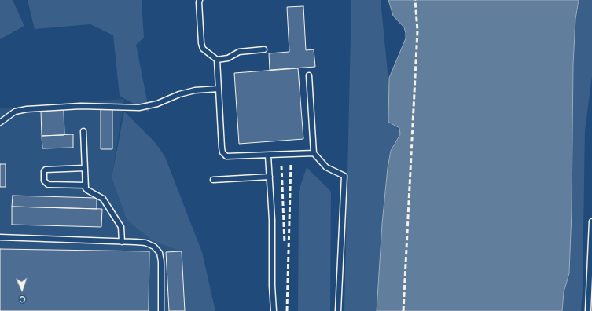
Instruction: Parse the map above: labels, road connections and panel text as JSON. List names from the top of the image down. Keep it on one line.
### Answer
{"north":"bottom"}
